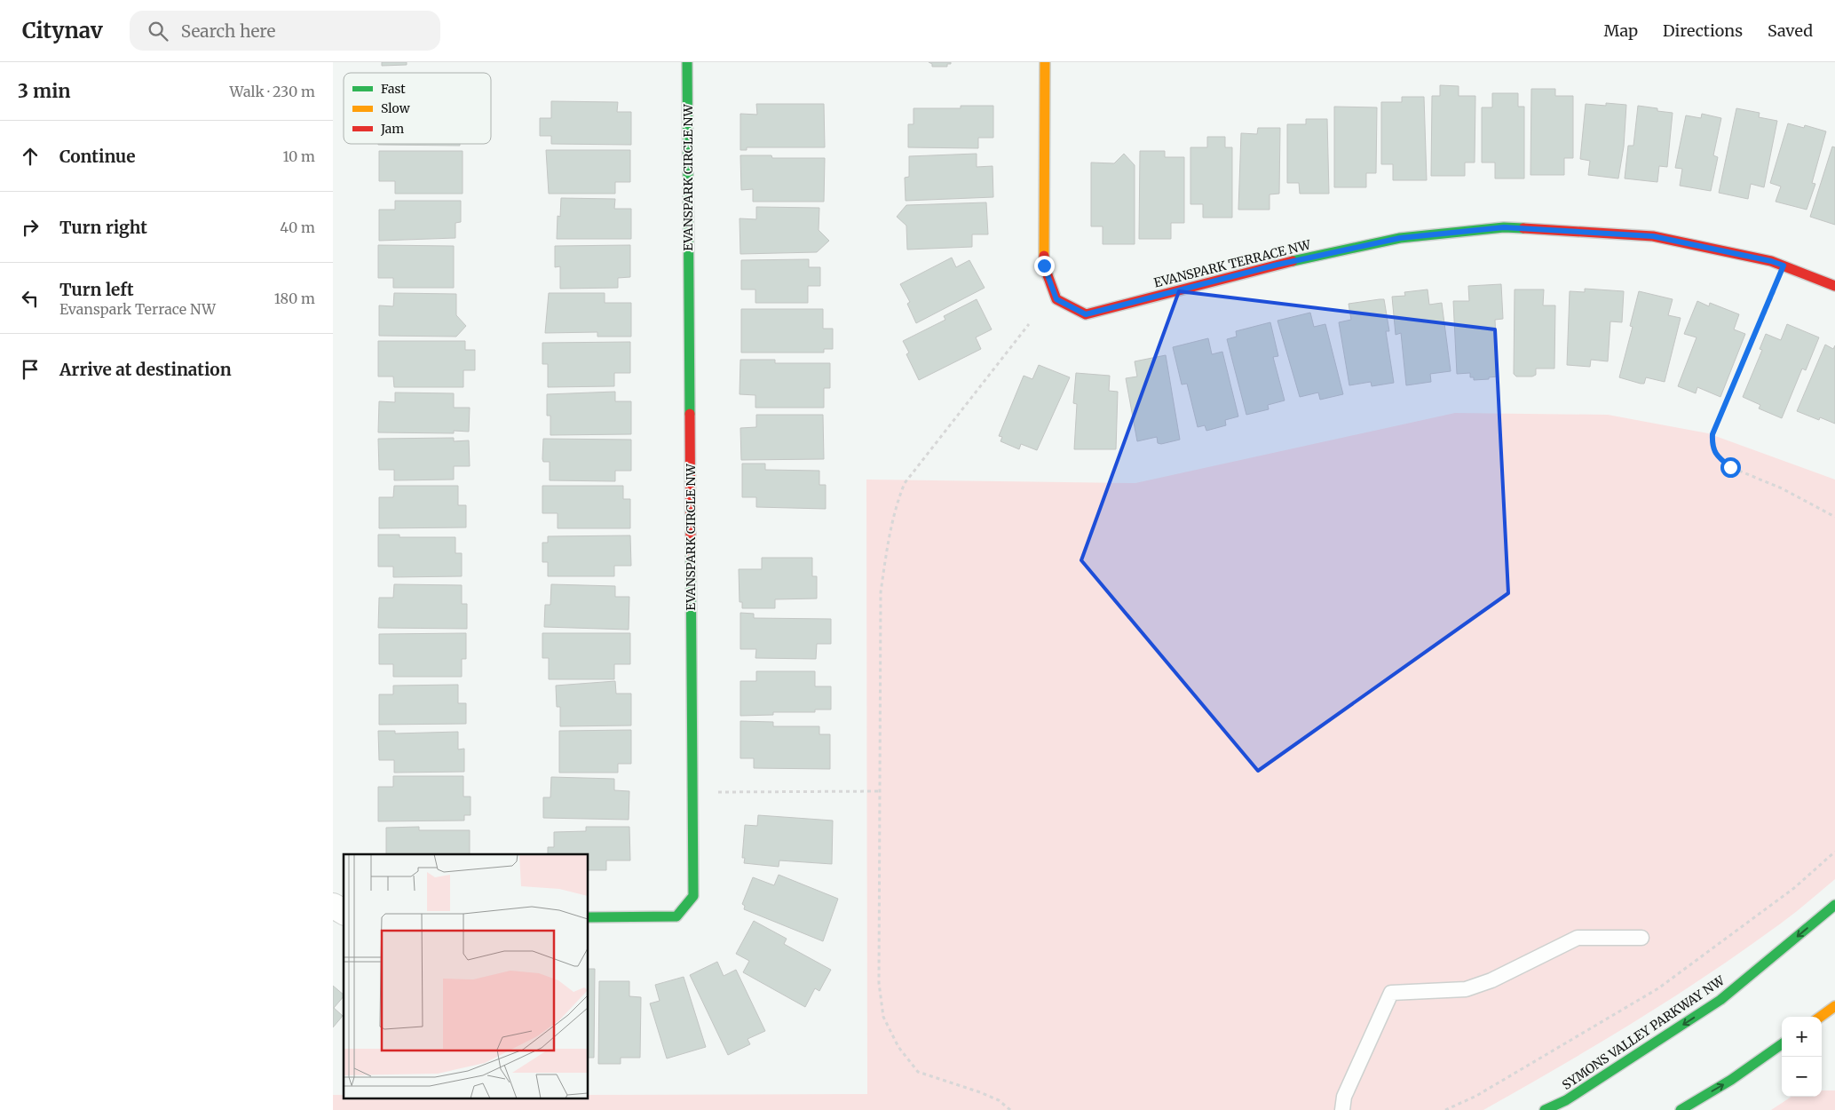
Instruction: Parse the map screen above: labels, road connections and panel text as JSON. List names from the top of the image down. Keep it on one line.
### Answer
{"streets":{"street":["EVANSPARK CIRCLE NW","EVANSPARK TERRACE NW","SYMONS VALLEY PARKWAY NW"]},"legend":["Fast","Slow","Jam"],"page":{"header":"Citynav","search":"Search here","nav":["Map","Directions","Saved"],"heading":["3 min","Walk · 230 m"],"list":[["Continue","10 m"],["Turn right","40 m"],["Turn left","Evanspark Terrace NW","180 m"],"Arrive at destination"],"map_buttons":["+","−"]}}
